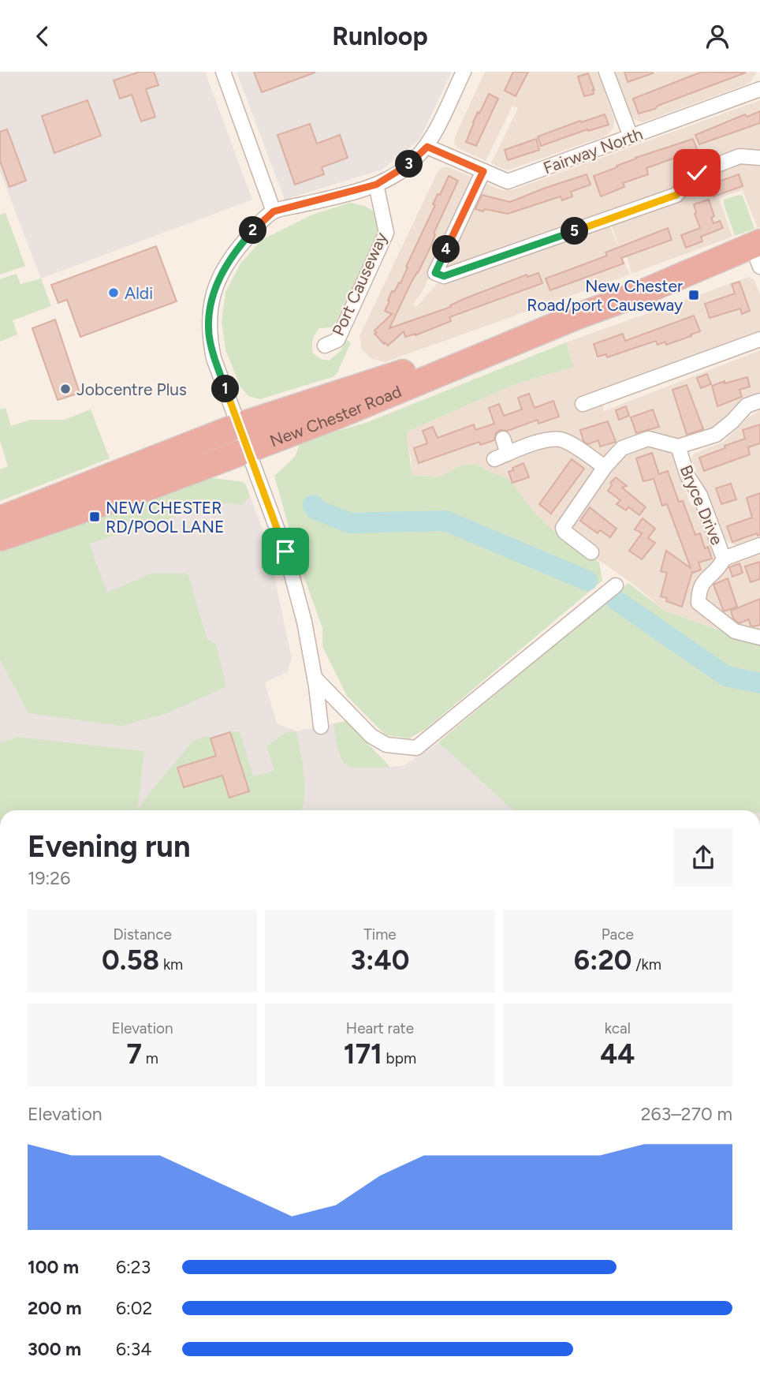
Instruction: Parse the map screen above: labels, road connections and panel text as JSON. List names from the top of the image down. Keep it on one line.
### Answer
{"streets":{"highway":["New Chester Road"],"street":["Fairway North","Port Causeway","Bryce Drive"]},"places":{"other":["Aldi","Jobcentre Plus"],"transit":["New Chester Road/port Causeway","NEW CHESTER RD/POOL LANE"]},"page":{"header":"Runloop","pins":["3","2","5","4","1"],"heading":["Evening run","19:26"],"stats":[["Distance","0.58 km"],["Time","3:40"],["Pace","6:20 /km"],["Elevation","7 m"],["Heart rate","171 bpm"],["kcal","44"]],"chart":["Elevation","263–270 m"],"list":[{"name":"100 m","note":"6:23"},{"name":"200 m","note":"6:02"},{"name":"300 m","note":"6:34"}]}}
